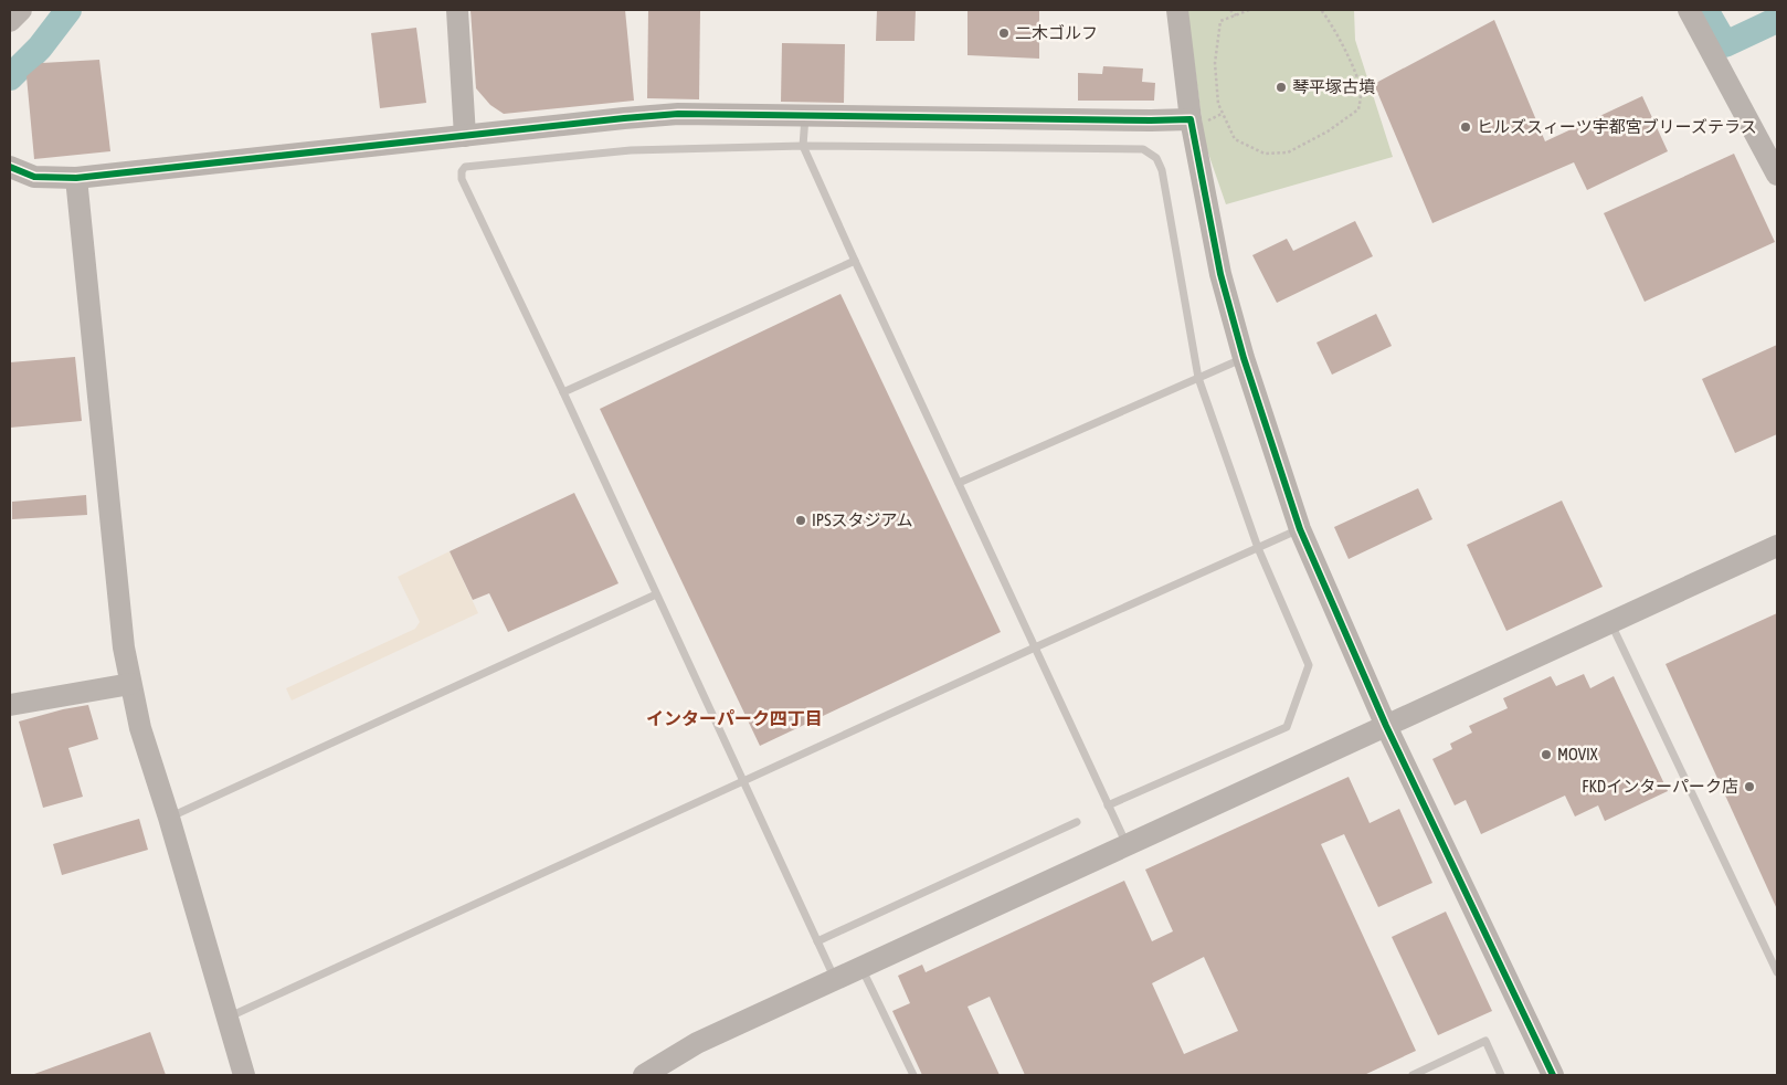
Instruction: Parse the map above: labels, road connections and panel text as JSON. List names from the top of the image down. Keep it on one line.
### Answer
{"districts":["インターパーク四丁目"],"places":["二木ゴルフ","琴平塚古墳","ヒルズスィーツ宇都宮ブリーズテラス","IPSスタジアム","MOVIX","FKDインターパーク店"]}
